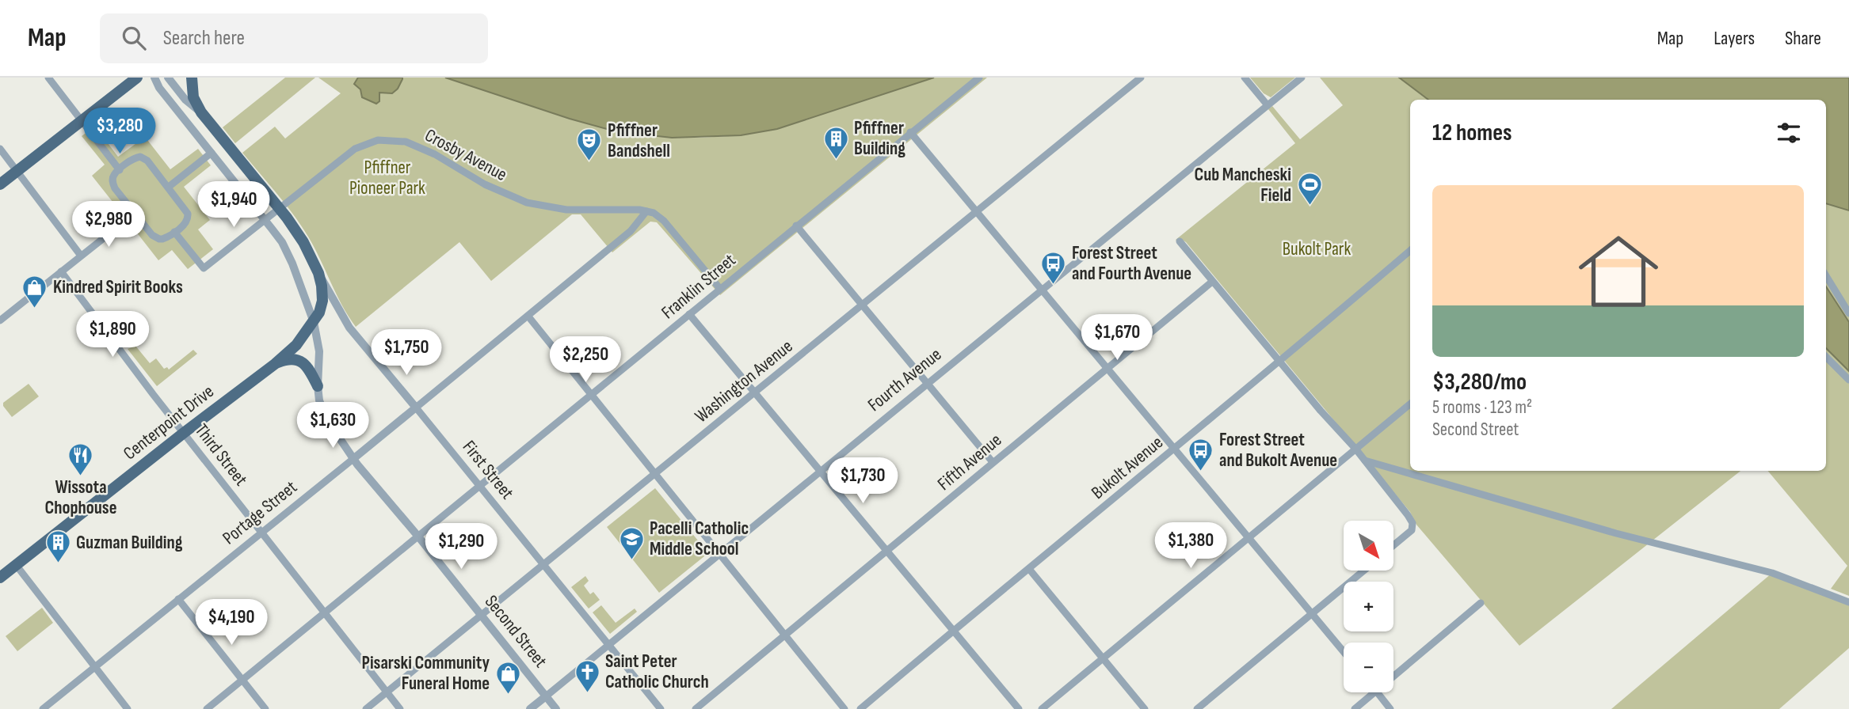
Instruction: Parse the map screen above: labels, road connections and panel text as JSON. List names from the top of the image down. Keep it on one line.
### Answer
{"streets":{"main road":["Centerpoint Drive"],"street":["Crosby Avenue","Franklin Street","Fourth Avenue","Washington Avenue","Third Street","Fifth Avenue","Bukolt Avenue","First Street","Portage Street","Second Street"]},"crossings":[["Crosby Avenue","Centerpoint Drive"],["Crosby Avenue","Portage Street"],["Crosby Avenue","Second Street"],["Franklin Street","Third Street"],["Franklin Street","First Street"],["Franklin Street","Second Street"],["Fourth Avenue","First Street"],["Fourth Avenue","Second Street"],["Washington Avenue","Third Street"],["Washington Avenue","First Street"],["Washington Avenue","Second Street"],["Centerpoint Drive","Third Street"],["Centerpoint Drive","First Street"],["Centerpoint Drive","Second Street"],["Third Street","Portage Street"],["First Street","Portage Street"],["Portage Street","Second Street"]],"parks":["Pfiffner Pioneer Park","Bukolt Park"],"places":{"building":["Pfiffner Building","Guzman Building"],"theatre":["Pfiffner Bandshell"],"sports":["Cub Mancheski Field"],"bus stop":["Forest Street and Fourth Avenue","Forest Street and Bukolt Avenue"],"shop":["Kindred Spirit Books","Pisarski Community Funeral Home"],"restaurant":["Wissota Chophouse"],"school or university":["Pacelli Catholic Middle School"],"church":["Saint Peter Catholic Church"]},"north":"bottom right","page":{"header":"Map","search":"Search here","nav":["Map","Layers","Share"],"heading":"12 homes","price":["$3,280","$1,940","$2,980","$1,890","$1,670","$1,750","$2,250","$1,630","$1,730","$1,380","$1,290","$4,190"],"list":[{"name":"$3,280/mo","note":"5 rooms · 123 m² · Second Street"}],"map_buttons":["+","−"]}}
